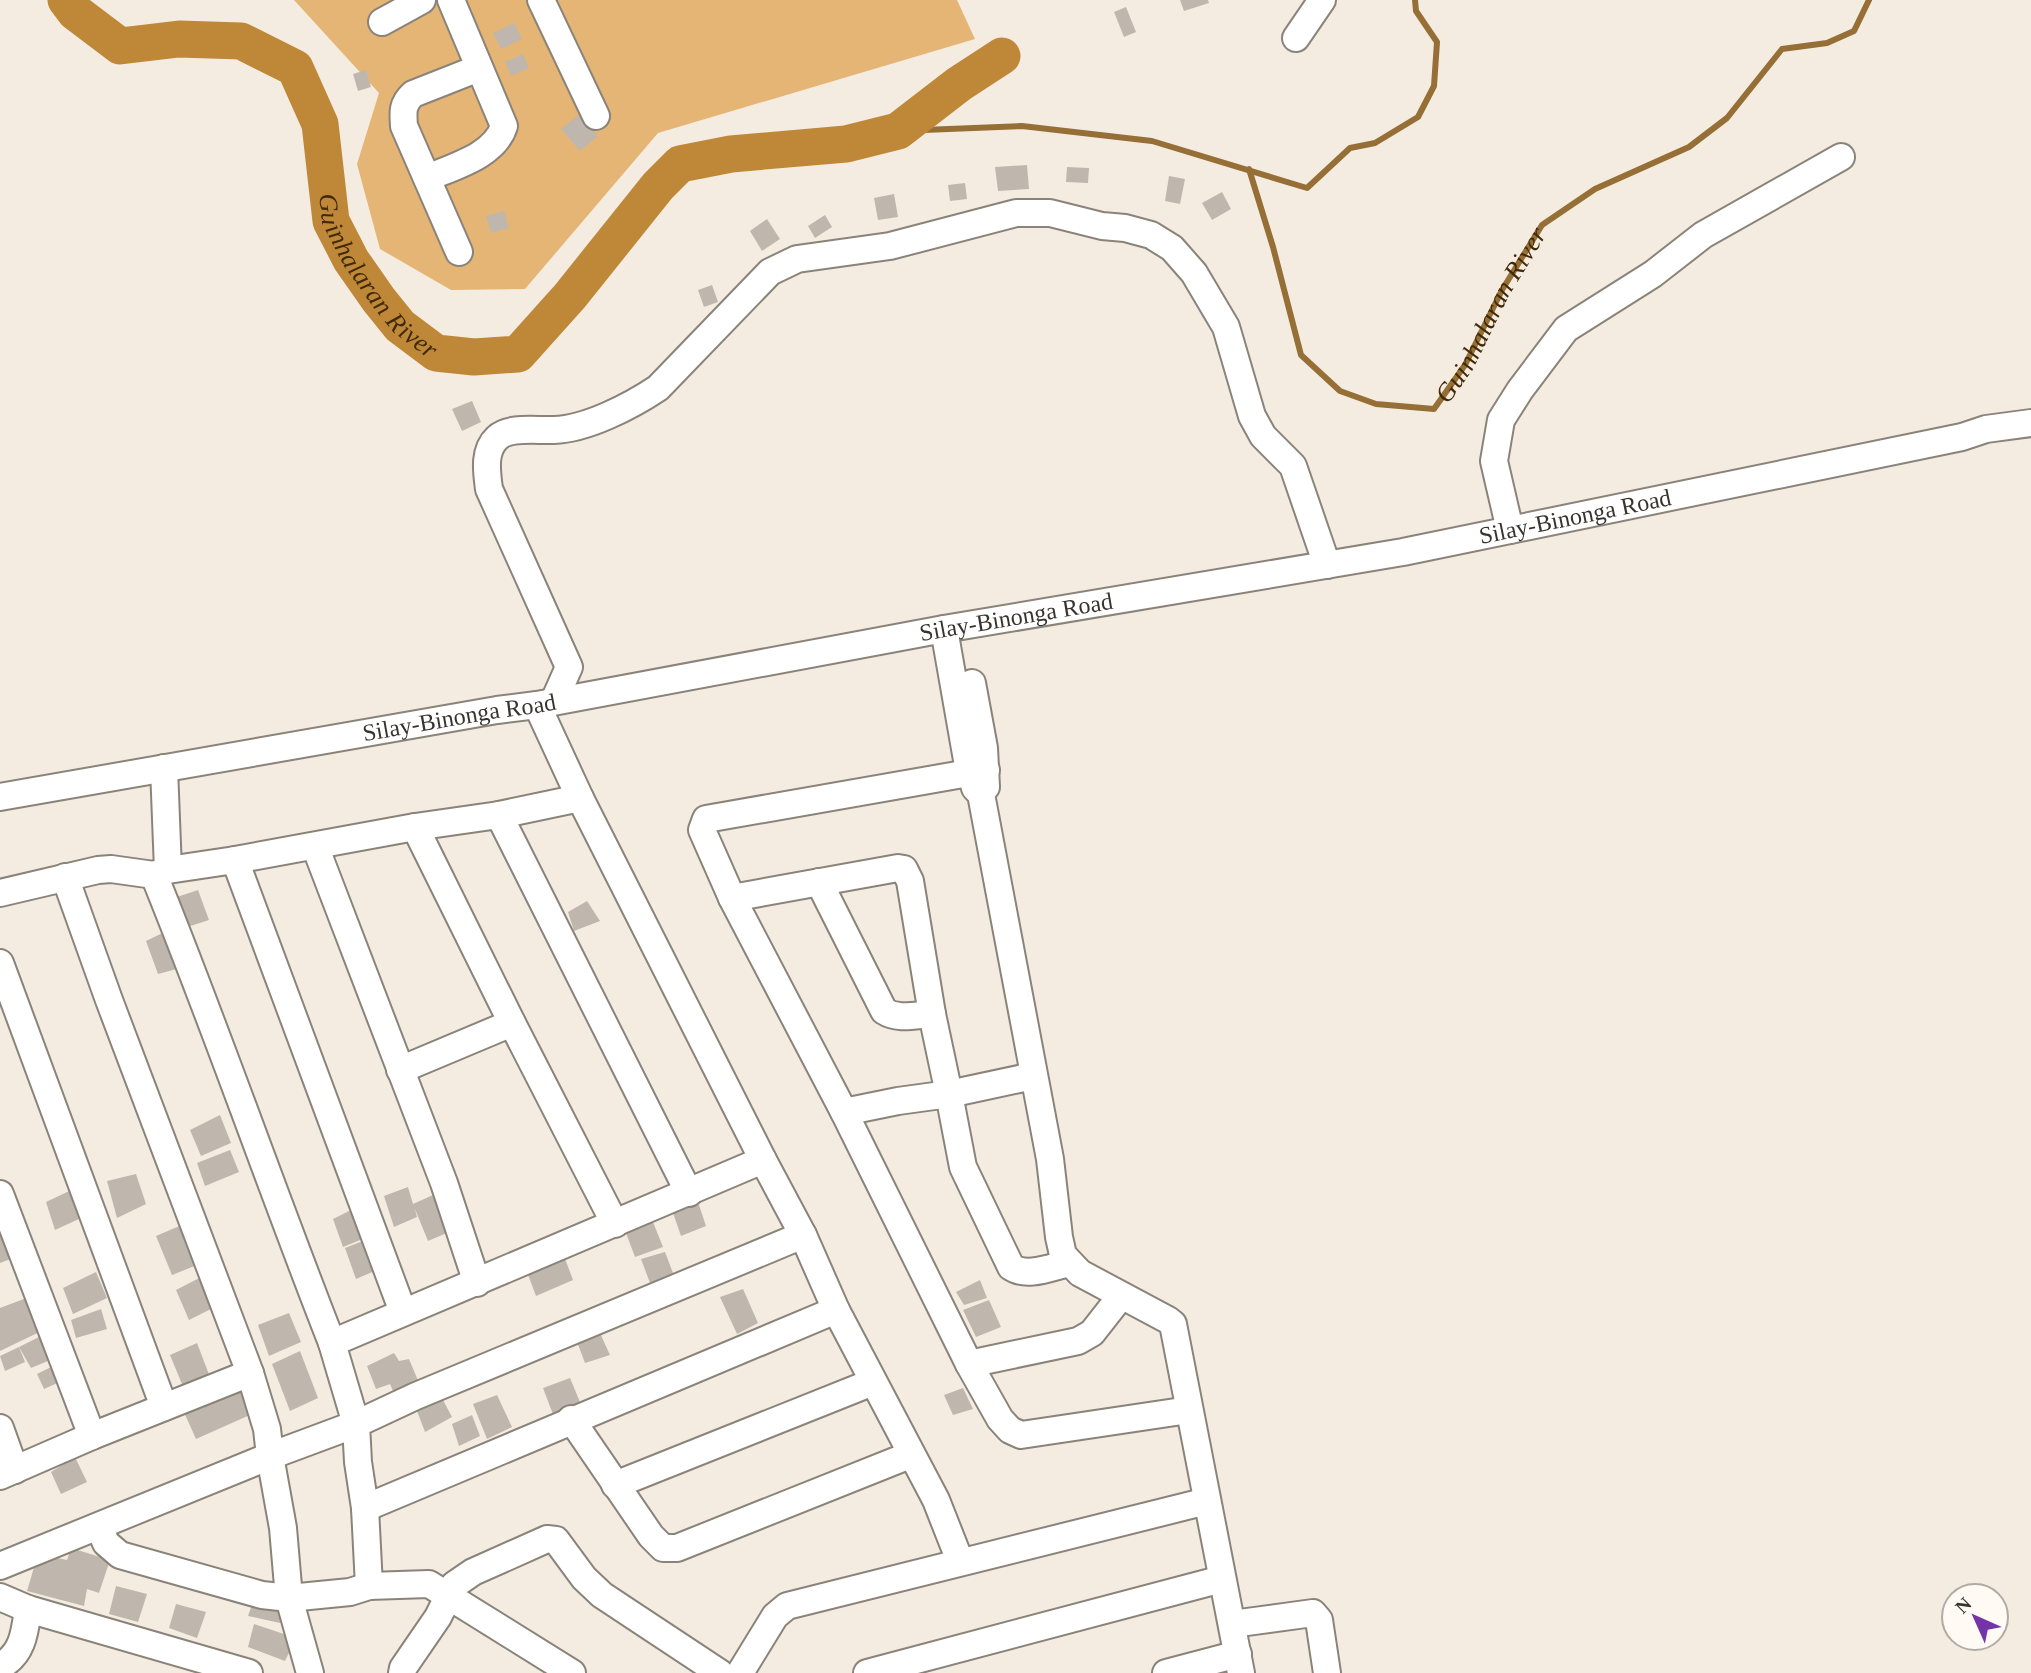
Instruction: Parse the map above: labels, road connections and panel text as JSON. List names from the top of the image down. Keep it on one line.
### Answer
{"streets":{"street":["Silay-Binonga Road"]},"water":["Guinhalaran River"],"north":"top left"}
